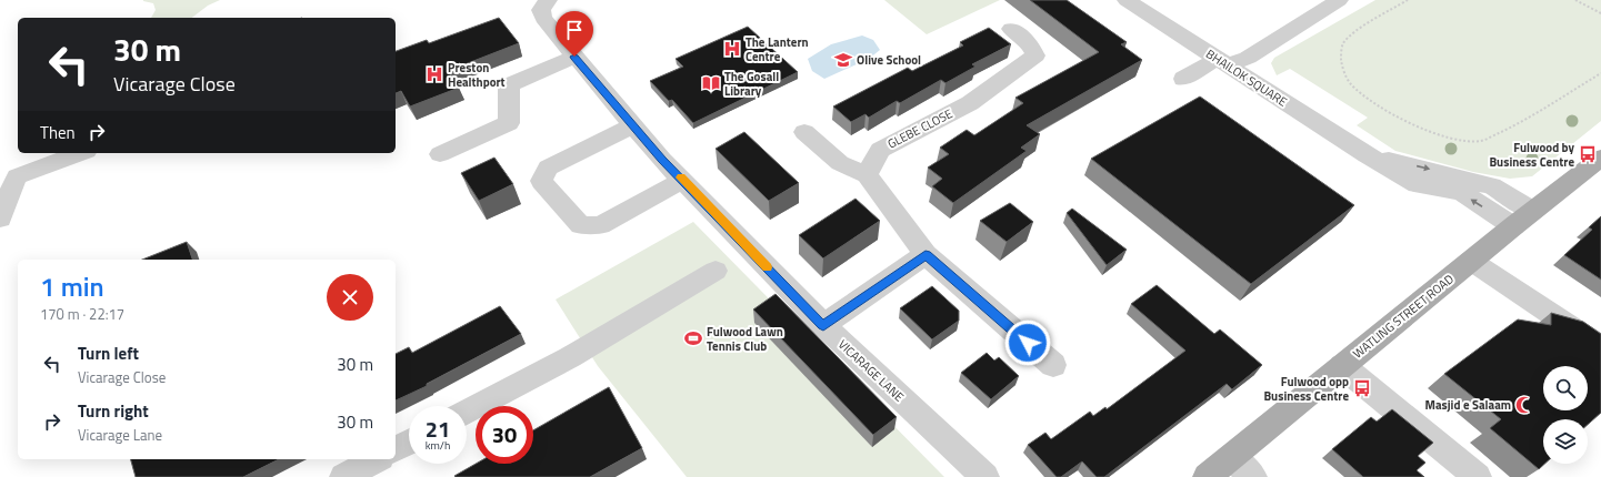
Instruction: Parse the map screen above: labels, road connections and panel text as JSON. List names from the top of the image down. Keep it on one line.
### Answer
{"streets":{"main road":["WATLING STREET ROAD"],"street":["BHAILOK SQUARE","GLEBE CLOSE","VICARAGE LANE"]},"crossings":[["BHAILOK SQUARE","WATLING STREET ROAD"]],"places":{"hospital":["The Lantern Centre","Preston Healthport"],"school or university":["Olive School"],"library":["The Gosall Library"],"bus stop":["Fulwood by Business Centre","Fulwood opp Business Centre"],"sports":["Fulwood Lawn Tennis Club"],"mosque":["Masjid e Salaam"]},"page":{"turn":["30 m","Vicarage Close"],"then":"Then","heading":["1 min","170 m · 22:17"],"list":[{"name":"Turn left","note":"Vicarage Close","value":"30 m"},{"name":"Turn right","note":"Vicarage Lane","value":"30 m"}],"speed":"21 km/h","limit":"30"}}
